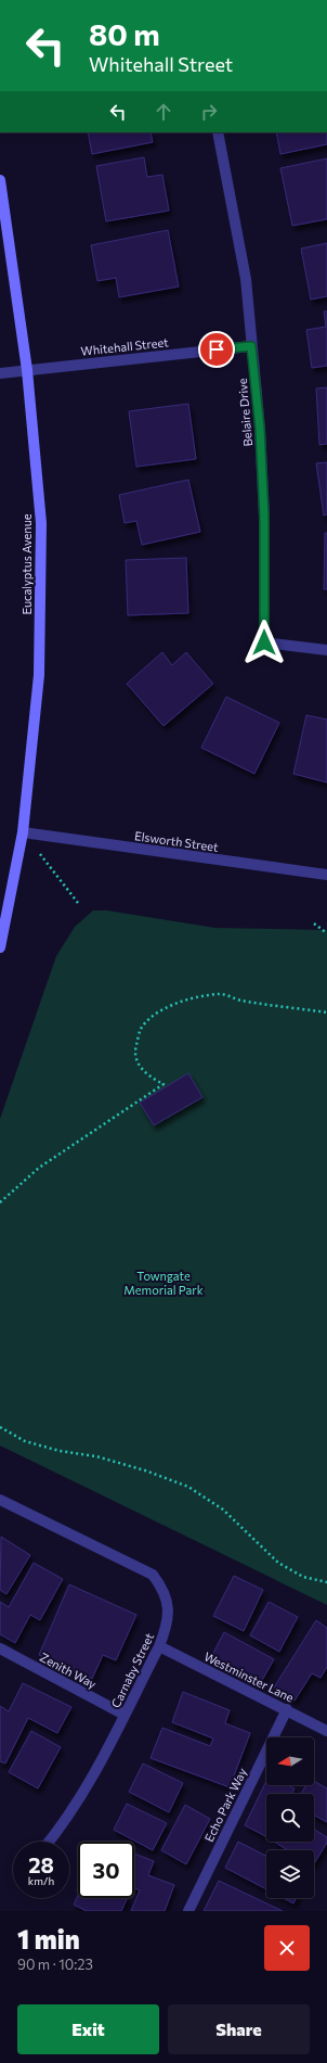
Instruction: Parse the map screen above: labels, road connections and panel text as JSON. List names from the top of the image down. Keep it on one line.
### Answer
{"streets":{"street":["Whitehall Street","Belaire Drive","Eucalyptus Avenue","Elsworth Street","Zenith Way","Carnaby Street","Westminster Lane","Echo Park Way"]},"crossings":[["Whitehall Street","Belaire Drive"],["Whitehall Street","Eucalyptus Avenue"],["Eucalyptus Avenue","Elsworth Street"],["Zenith Way","Carnaby Street"],["Carnaby Street","Westminster Lane"],["Westminster Lane","Echo Park Way"]],"parks":["Towngate Memorial Park"],"north":"left","page":{"turn":["80 m","Whitehall Street"],"speed":"28 km/h","limit":"30","heading":["1 min","90 m · 10:23"],"buttons":["Exit","Share"]}}
